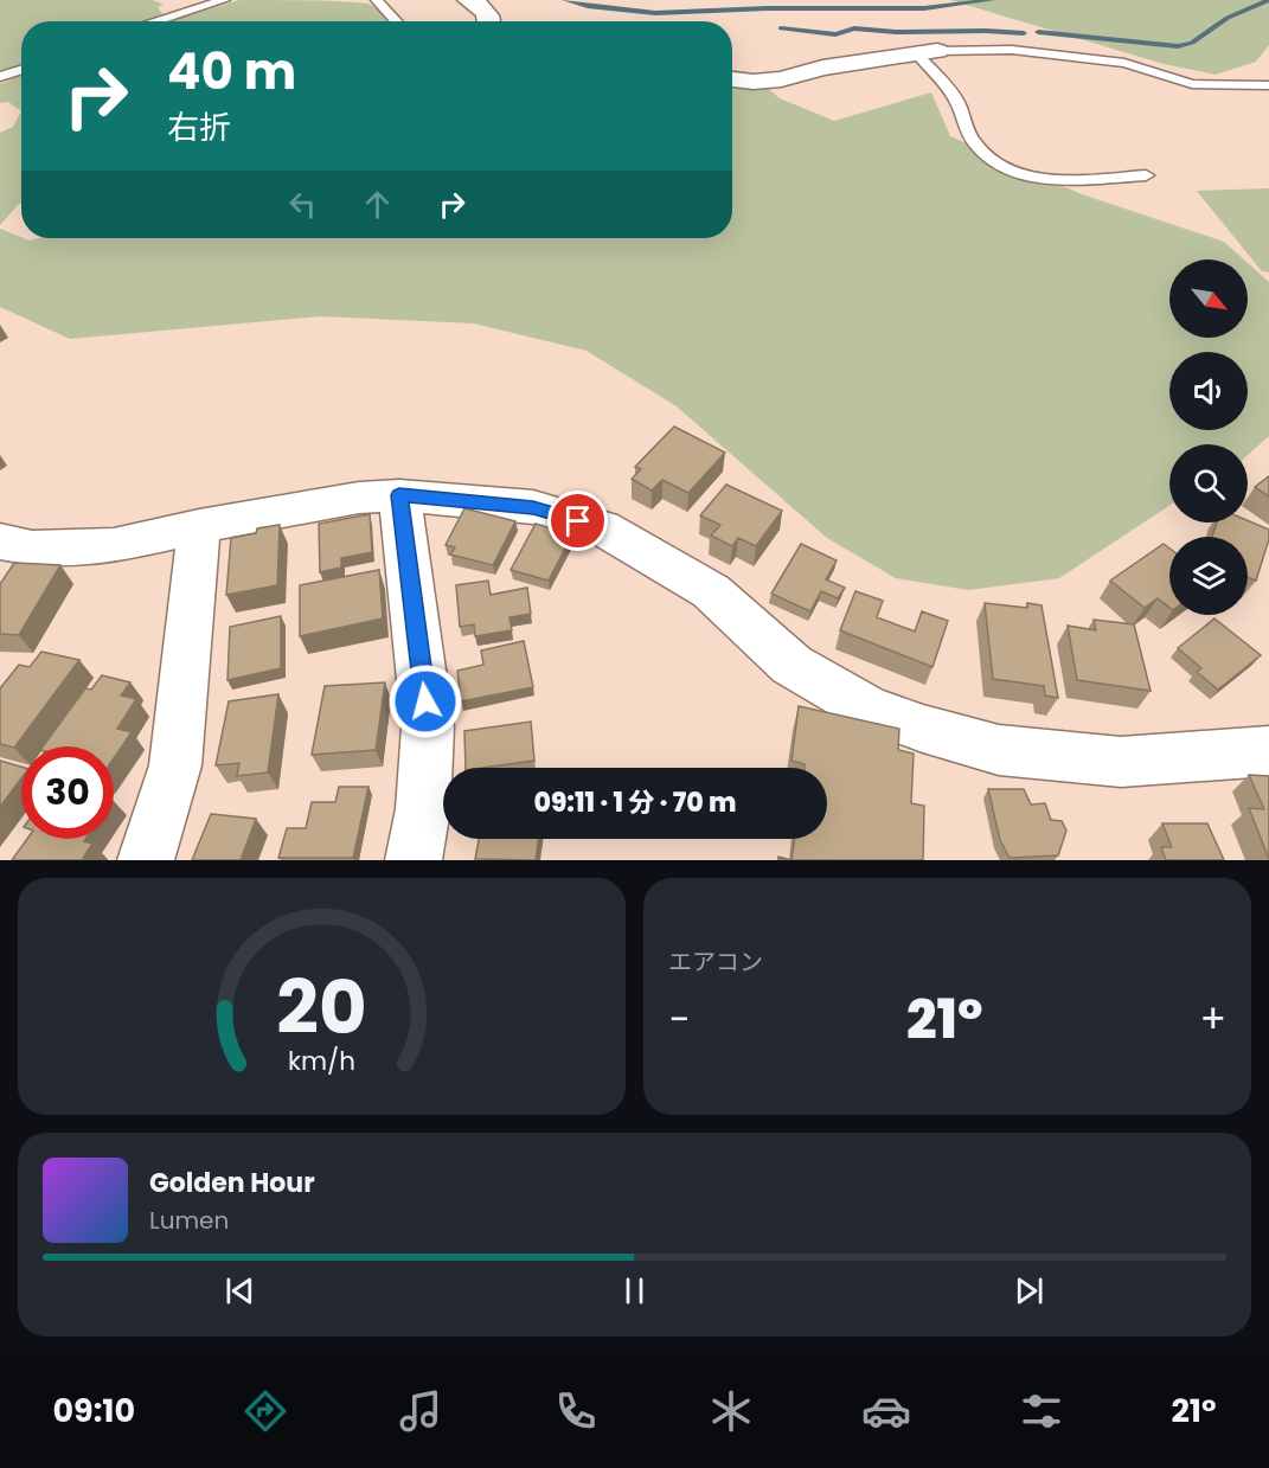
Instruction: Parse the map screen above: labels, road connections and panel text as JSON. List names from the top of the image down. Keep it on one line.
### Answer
{"north":"bottom right","page":{"turn":["40 m","右折"],"limit":"30","trip":"09:11 · 1 分 · 70 m","tile":"エアコン","heat":["−","21°","+"],"song":["Golden Hour","Lumen"],"tabs":["09:10","21°"],"gauge":["20","km/h"]}}
